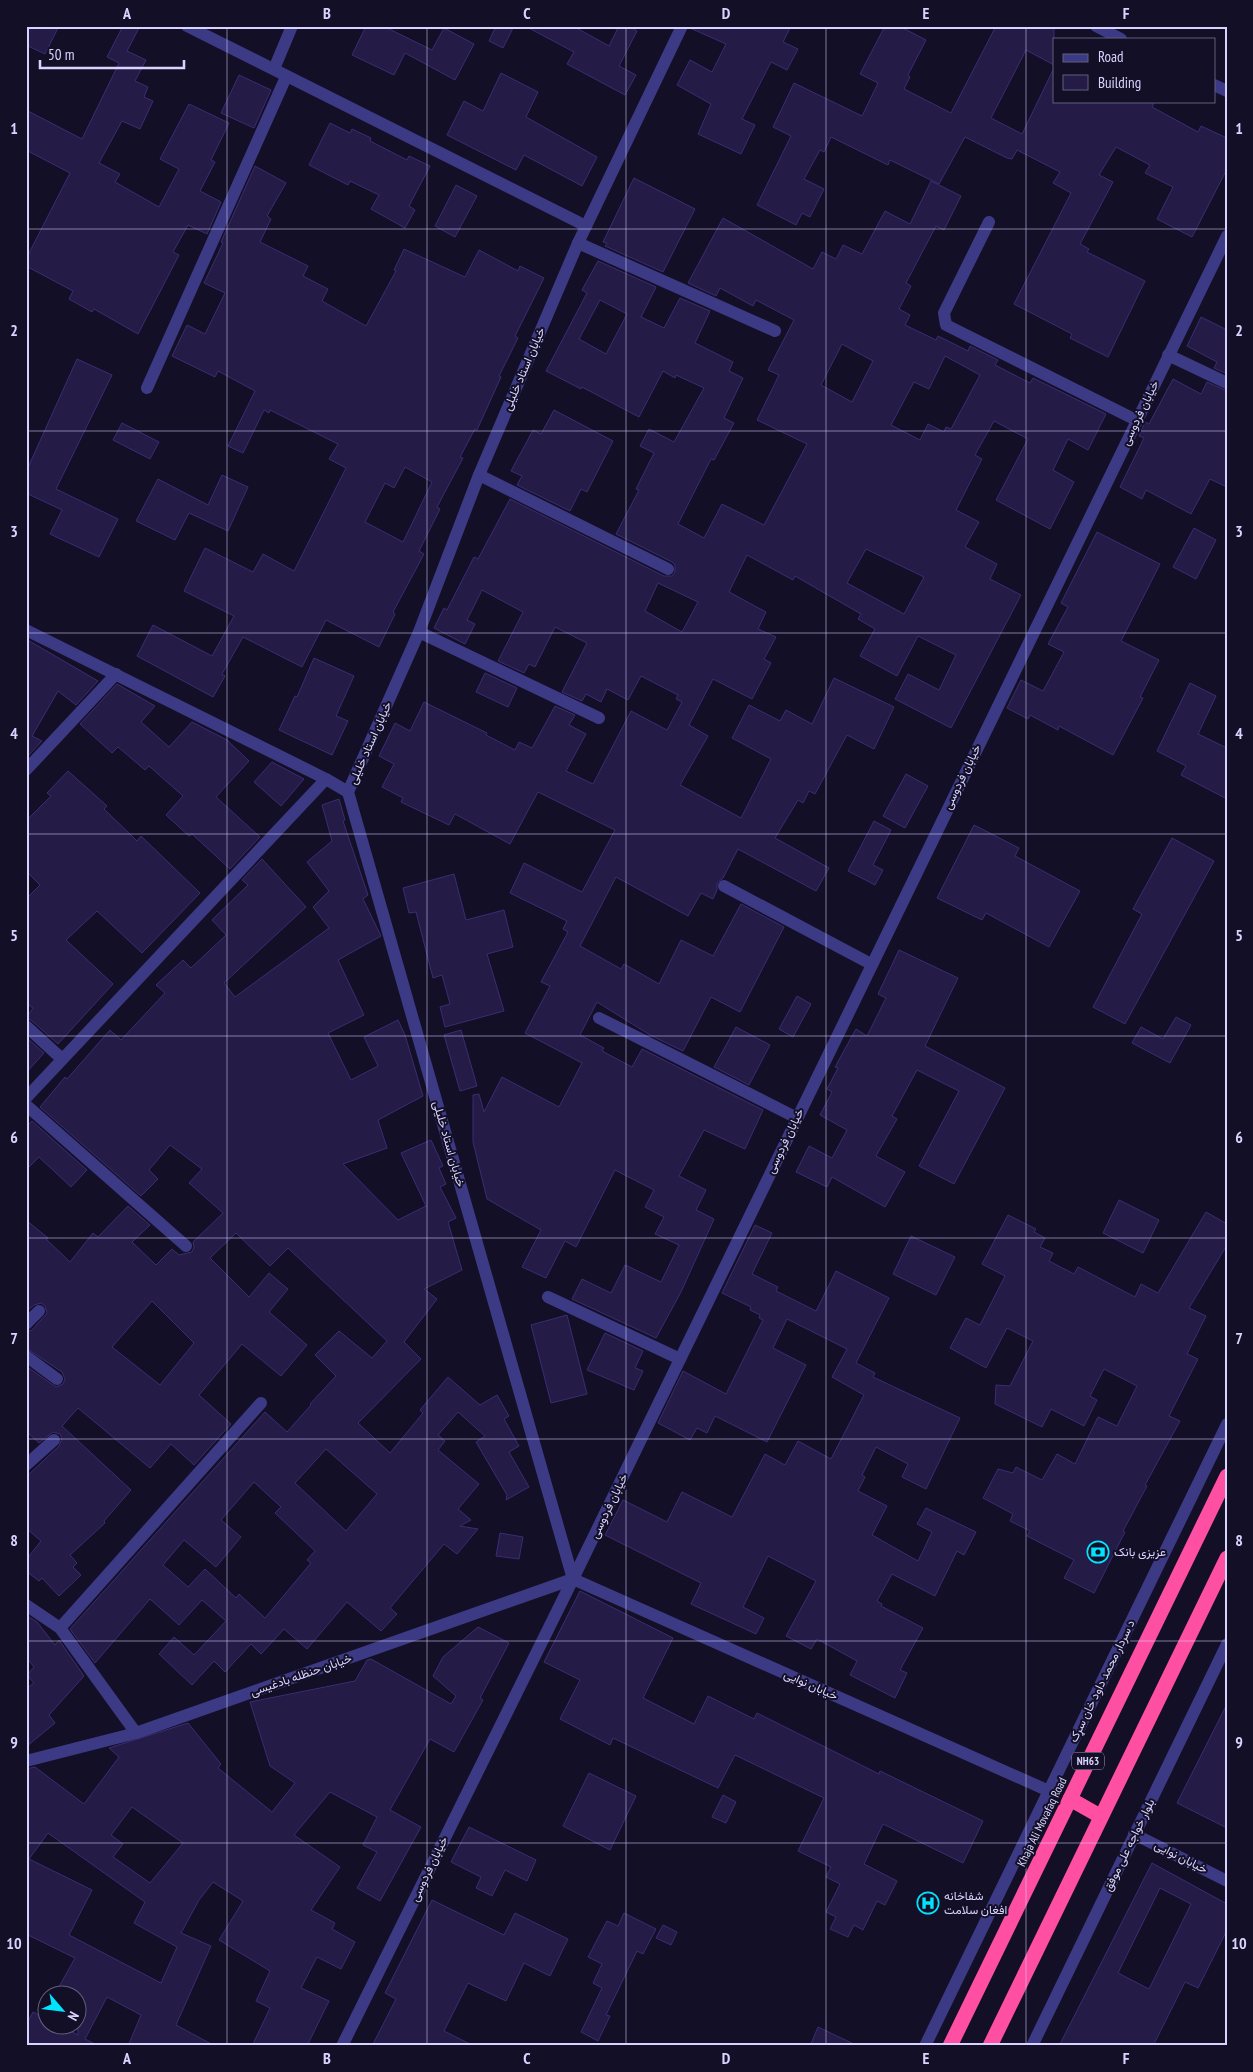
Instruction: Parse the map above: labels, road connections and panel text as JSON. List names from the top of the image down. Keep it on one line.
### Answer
{"streets":{"highway":["NH63","Khaja Ali Movafaq Road"],"street":["خیابان استاد خلیلی","خیابان فردوسی","خیابان حنظله بادغیسی","د سردار محمد داود خان سړک","خیابان نوایی","بلوار خواجه علی موفق"]},"crossings":[["خیابان استاد خلیلی","خیابان فردوسی"],["خیابان استاد خلیلی","خیابان حنظله بادغیسی"],["خیابان استاد خلیلی","خیابان نوایی"],["خیابان فردوسی","خیابان حنظله بادغیسی"],["خیابان فردوسی","خیابان نوایی"],["خیابان حنظله بادغیسی","خیابان نوایی"],["د سردار محمد داود خان سړک","خیابان نوایی"],["خیابان نوایی","بلوار خواجه علی موفق"]],"places":{"bank":["عزیزی بانک"],"hospital":["شفاخانه افغان سلامت"]},"legend":["Road","Building"],"scale_bar":"50 m","north":"bottom right","grid":{"columns":["A","B","C","D","E","F"],"rows":["1","2","3","4","5","6","7","8","9","10"]}}
